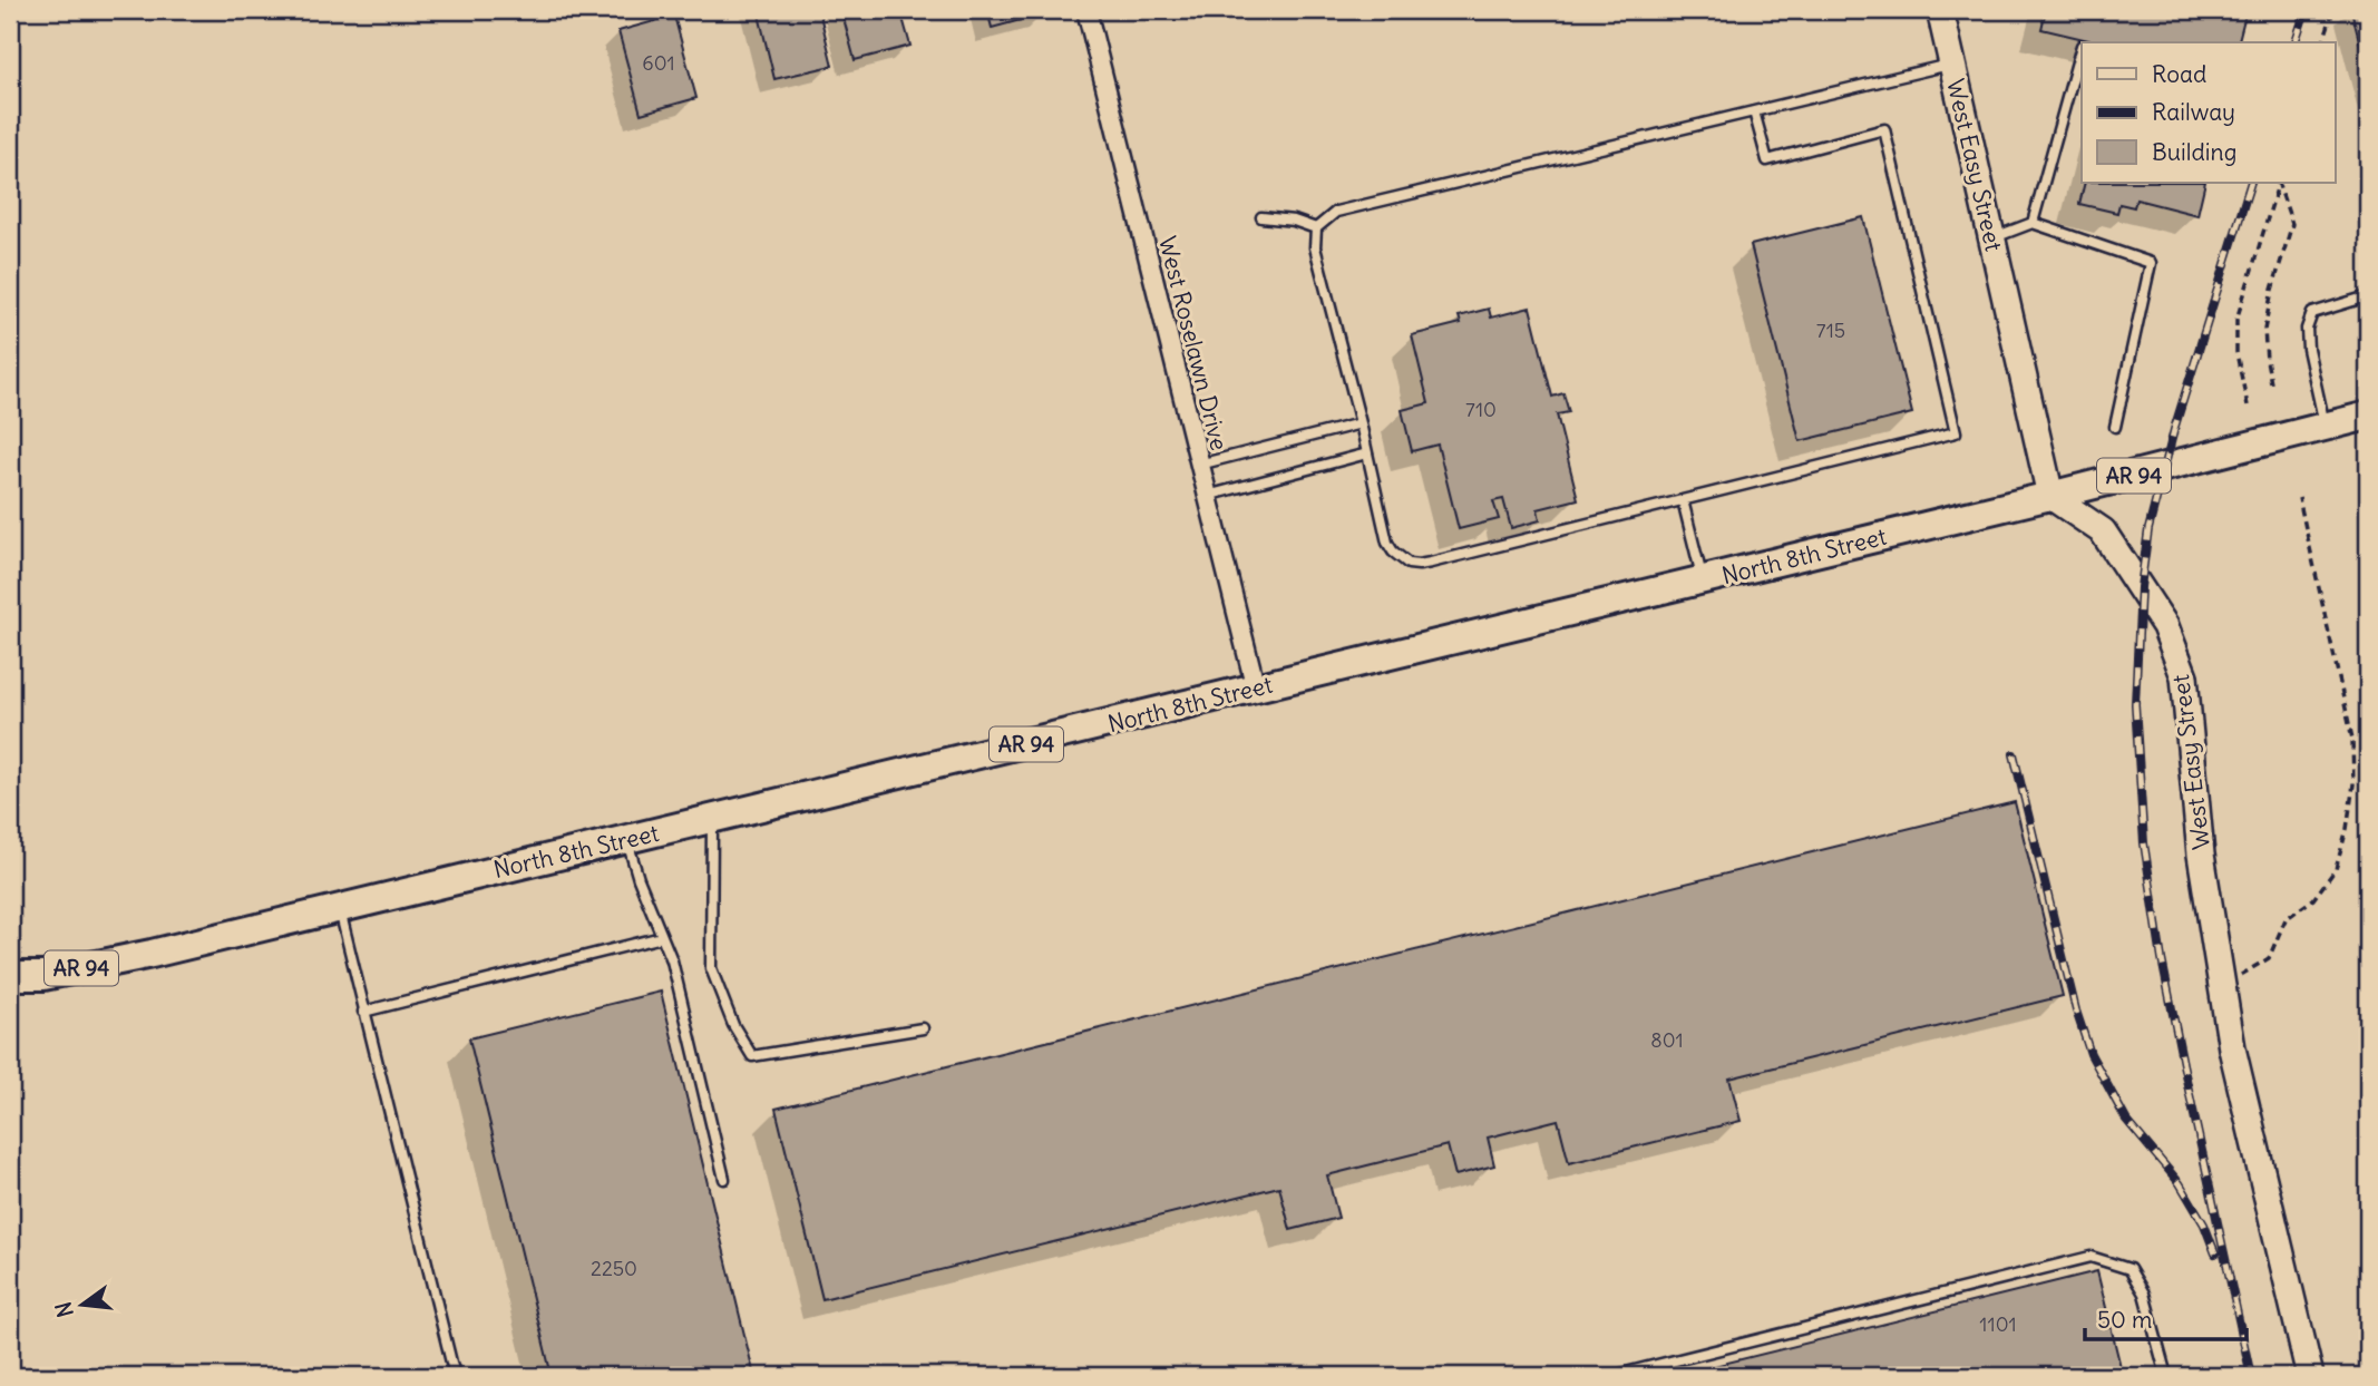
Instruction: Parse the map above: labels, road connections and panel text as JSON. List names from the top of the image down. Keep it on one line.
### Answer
{"streets":{"main road":["AR 94","North 8th Street"],"street":["West Easy Street","West Roselawn Drive"]},"crossings":[["West Easy Street","North 8th Street"],["West Roselawn Drive","North 8th Street"]],"house_numbers":["601","715","710","801","2250","1101"],"legend":["Road","Railway","Building"],"scale_bar":"50 m","north":"left"}
